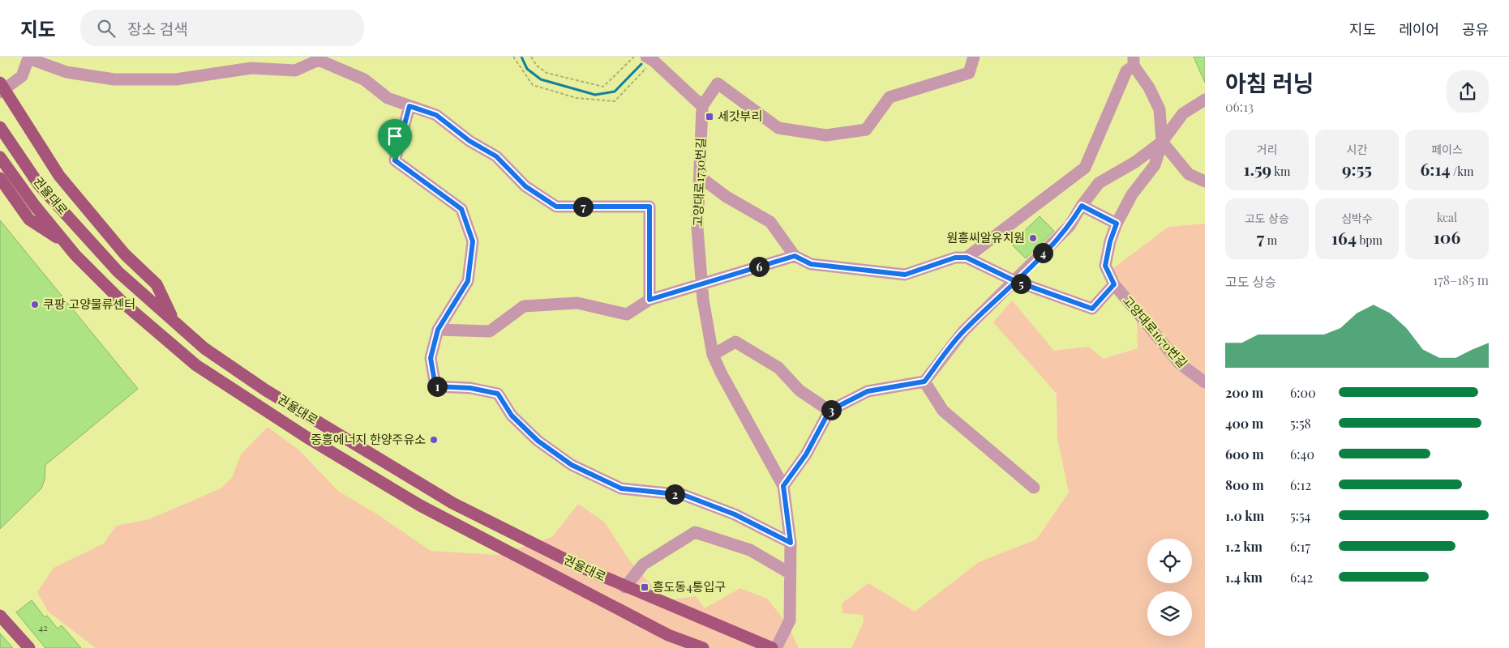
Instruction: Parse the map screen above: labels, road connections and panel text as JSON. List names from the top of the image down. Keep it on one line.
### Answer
{"streets":{"main road":["권율대로"],"street":["고양대로1730번길","고양대로1670번길"]},"places":{"transit":["세갓부리","흥도동4통입구"],"other":["원흥씨알유치원","쿠팡 고양물류센터","중흥에너지 한양주유소"]},"house_numbers":["42"],"page":{"header":"지도","search":"장소 검색","nav":["지도","레이어","공유"],"heading":["아침 러닝","06:13"],"stats":[["거리","1.59 km"],["시간","9:55"],["페이스","6:14 /km"],["고도 상승","7 m"],["심박수","164 bpm"],["kcal","106"]],"pins":["7","4","6","5","1","3","2"],"chart":["고도 상승","178–185 m"],"list":[{"name":"200 m","note":"6:00"},{"name":"400 m","note":"5:58"},{"name":"600 m","note":"6:40"},{"name":"800 m","note":"6:12"},{"name":"1.0 km","note":"5:54"},{"name":"1.2 km","note":"6:17"},{"name":"1.4 km","note":"6:42"}]}}
